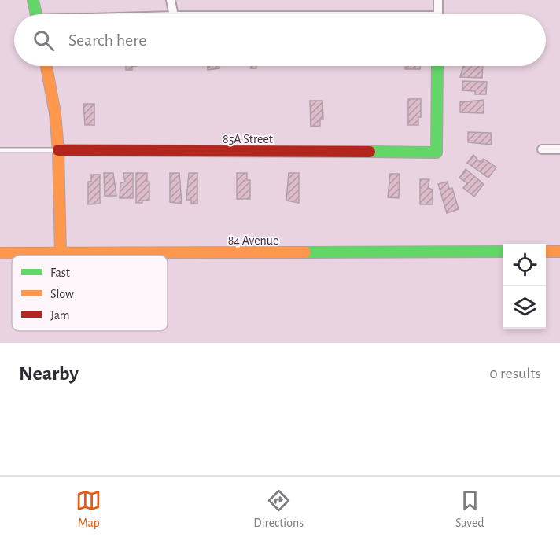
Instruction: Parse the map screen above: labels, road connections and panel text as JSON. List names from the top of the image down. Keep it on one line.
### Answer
{"streets":{"street":["85A Street","84 Avenue"]},"legend":["Fast","Slow","Jam"],"page":{"search":"Search here","heading":["Nearby","0 results"],"nav":["Map","Directions","Saved"]}}
